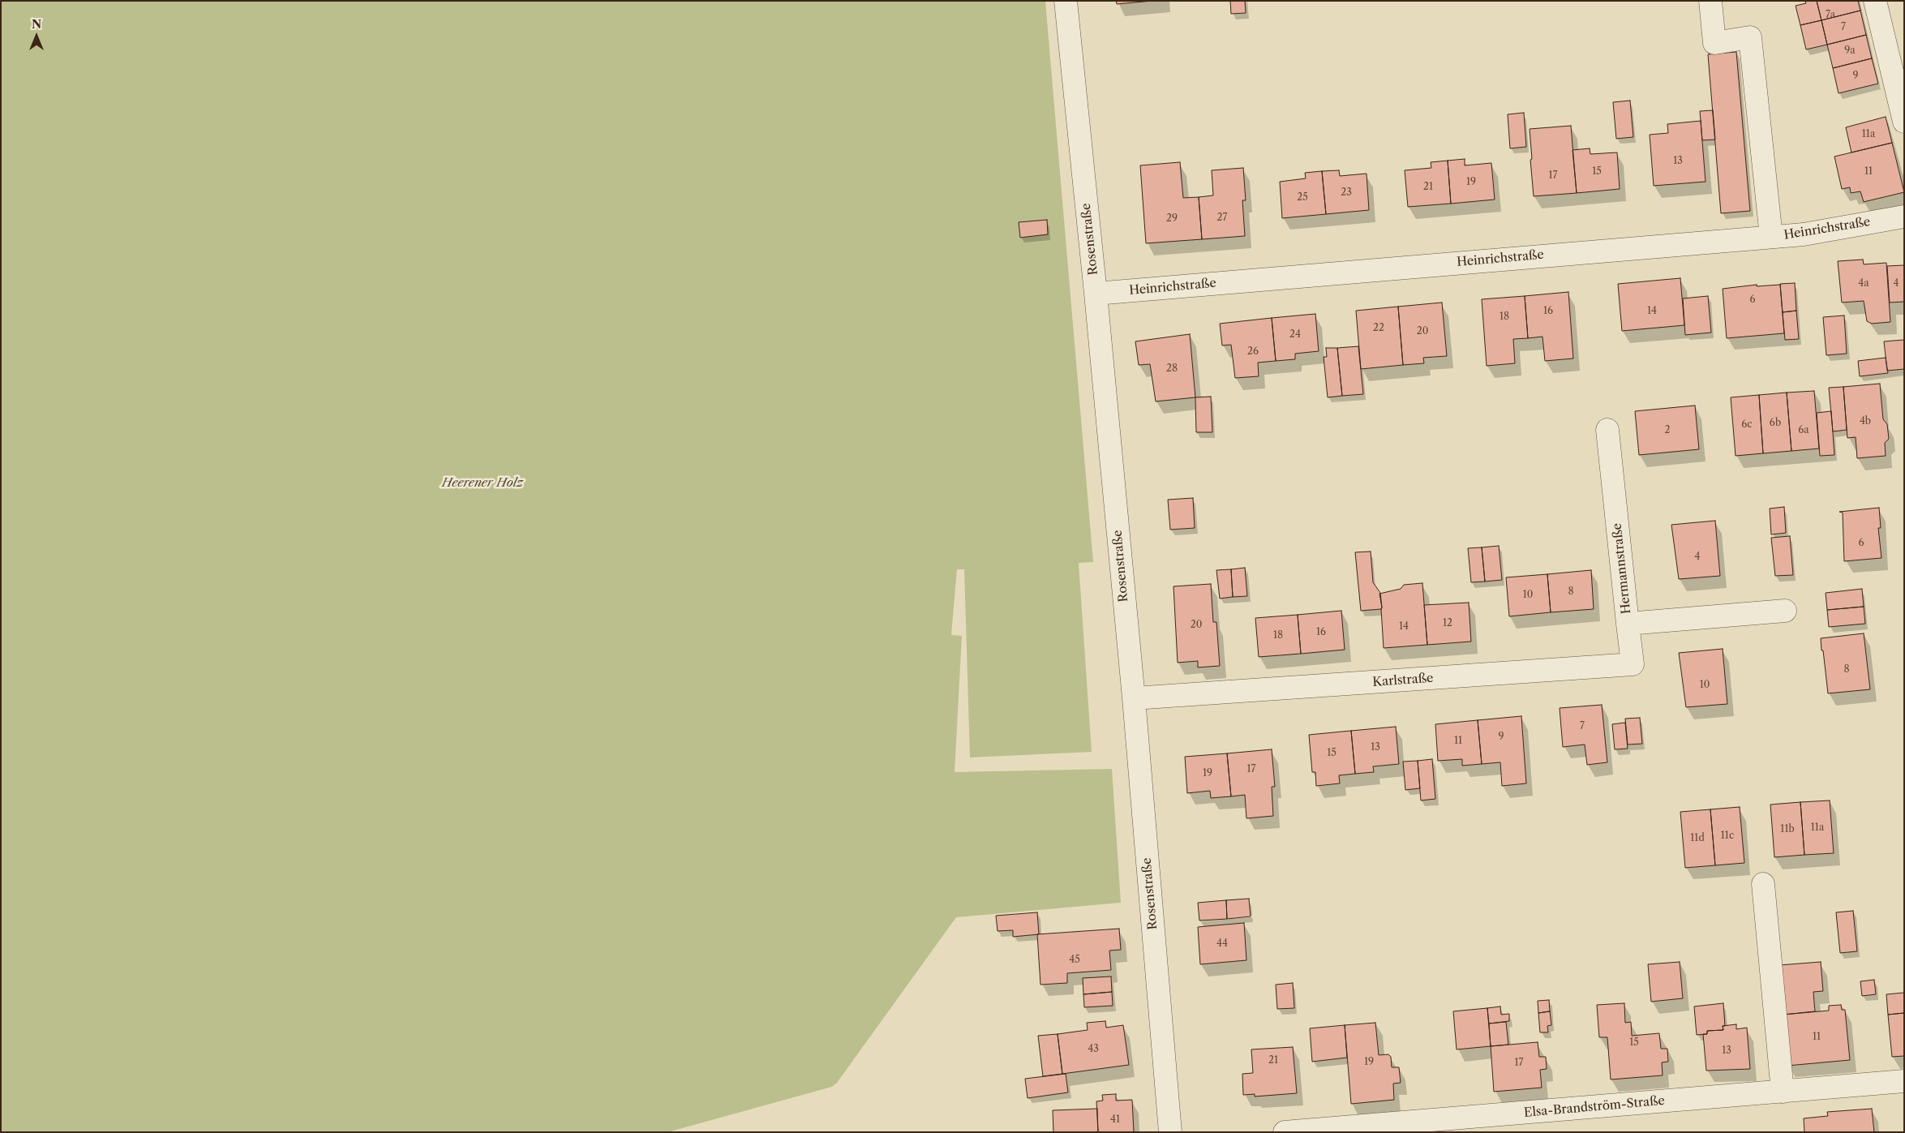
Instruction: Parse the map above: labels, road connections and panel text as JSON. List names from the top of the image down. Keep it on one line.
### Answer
{"streets":{"street":["Heinrichstraße","Rosenstraße","Hermannstraße","Karlstraße","Elsa-Brandström-Straße"]},"crossings":[["Heinrichstraße","Rosenstraße"],["Rosenstraße","Karlstraße"],["Hermannstraße","Karlstraße"]],"parks":["Heerener Holz"],"house_numbers":["7a","7","9a","9","11a","13","15","11","17","19","21","23","25","27","29","4a","4","6","16","14","18","22","20","24","26","28","4b","6b","6c","2","6a","6","4","8","10","12","20","14","16","18","8","10","7","9","11","13","15","17","19","11a","11b","11c","11d","44","45","11","15","43","13","21","19","17","41"],"north":"top"}
